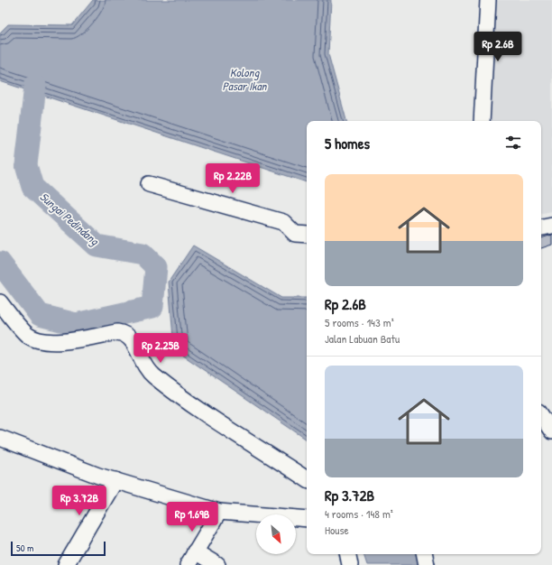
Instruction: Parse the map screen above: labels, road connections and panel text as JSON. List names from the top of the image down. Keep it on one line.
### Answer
{"water":["Kolong Pasar Ikan","Sungai Pedindang"],"scale_bar":"50 m","north":"bottom right","page":{"price":["Rp 2.6B","Rp 2.22B","Rp 2.25B","Rp 3.72B","Rp 1.69B"],"heading":"5 homes","list":[{"name":"Rp 2.6B","note":"5 rooms · 143 m² · Jalan Labuan Batu"},{"name":"Rp 3.72B","note":"4 rooms · 148 m² · House"}],"scale":"50 m"}}
